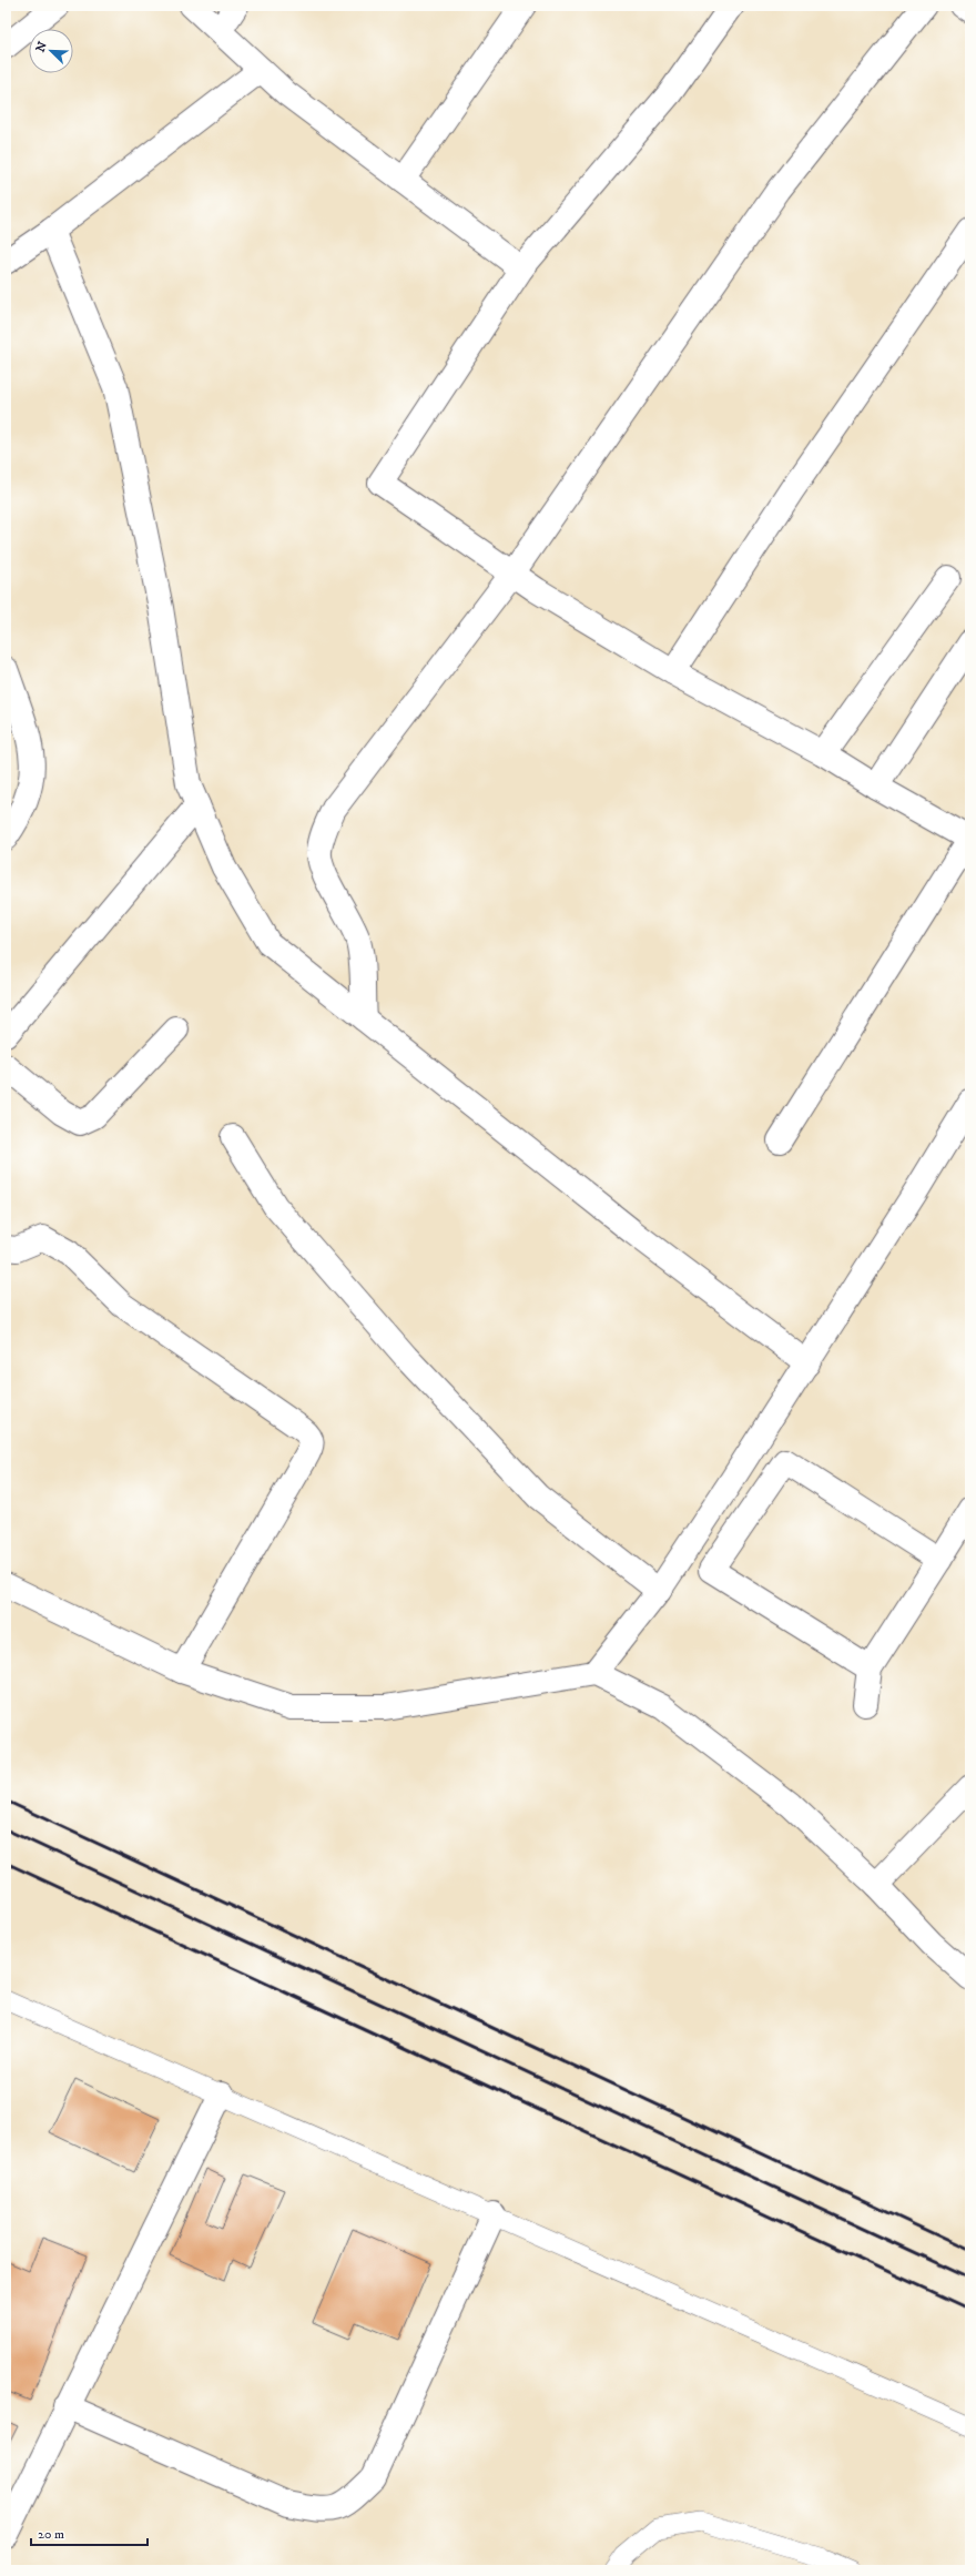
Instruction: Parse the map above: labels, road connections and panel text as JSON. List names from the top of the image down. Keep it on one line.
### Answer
{"scale_bar":"20 m","north":"top left"}
